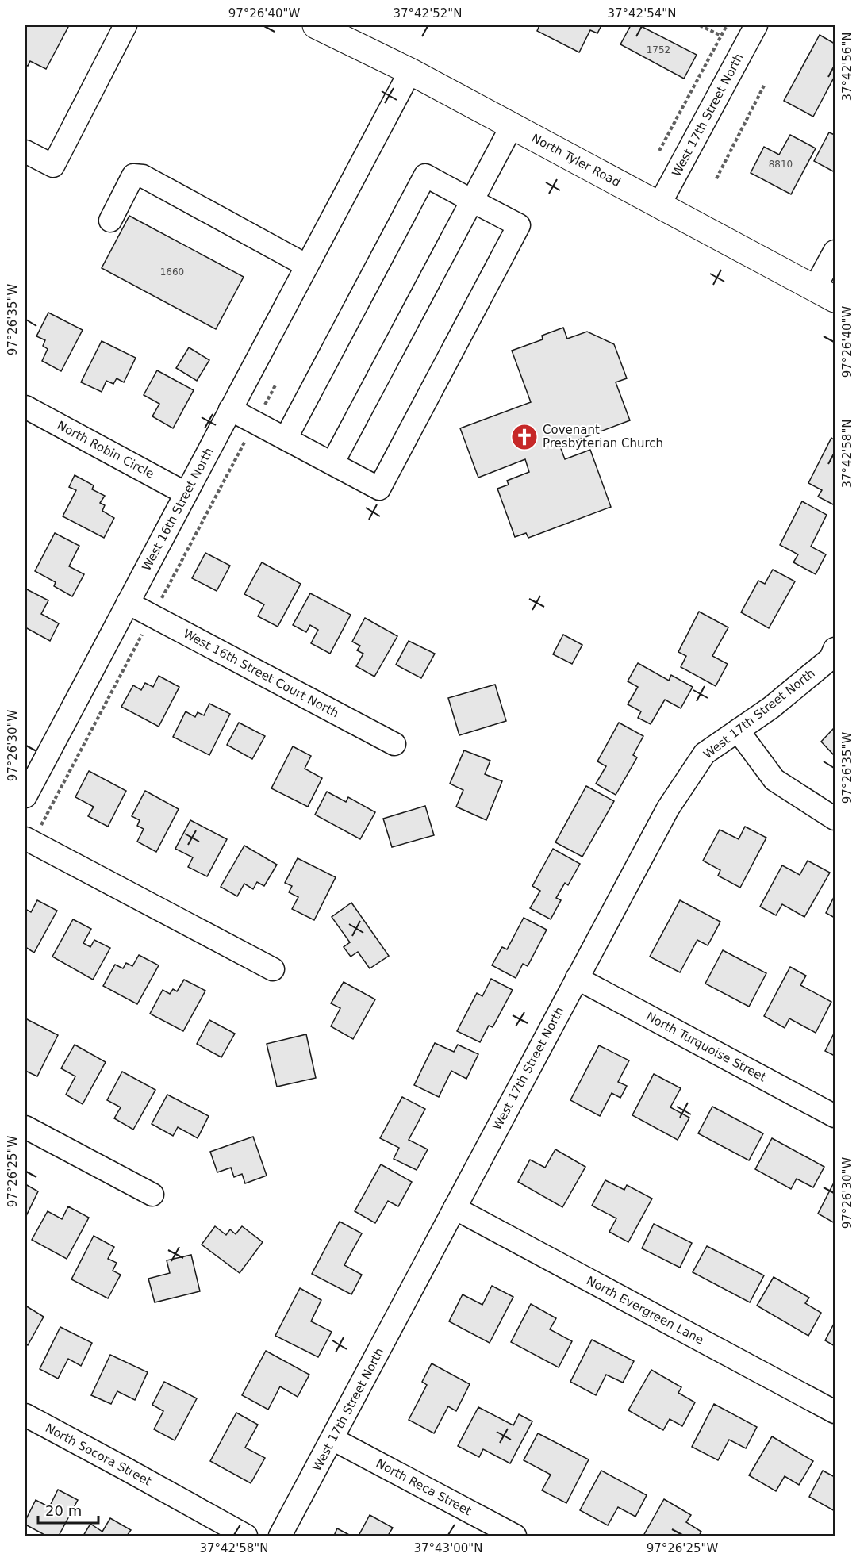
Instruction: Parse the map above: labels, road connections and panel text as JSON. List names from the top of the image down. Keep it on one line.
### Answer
{"streets":{"main road":["North Tyler Road"],"street":["West 17th Street North","North Robin Circle","West 16th Street North","West 16th Street Court North","North Turquoise Street","North Evergreen Lane","North Socora Street","North Reca Street"]},"crossings":[["West 17th Street North","North Tyler Road"],["West 17th Street North","North Turquoise Street"],["West 17th Street North","North Evergreen Lane"],["West 17th Street North","North Reca Street"],["North Tyler Road","West 16th Street North"],["North Robin Circle","West 16th Street North"],["West 16th Street North","West 16th Street Court North"]],"places":{"church":["Covenant Presbyterian Church"]},"house_numbers":["1752","8810","1660"],"scale_bar":"20 m","coordinates":["97°26'40\"W","37°42'52\"N","37°42'54\"N","37°42'56\"N","97°26'35\"W","37°42'58\"N","97°26'30\"W","97°26'25\"W","37°43'00\"N"]}
